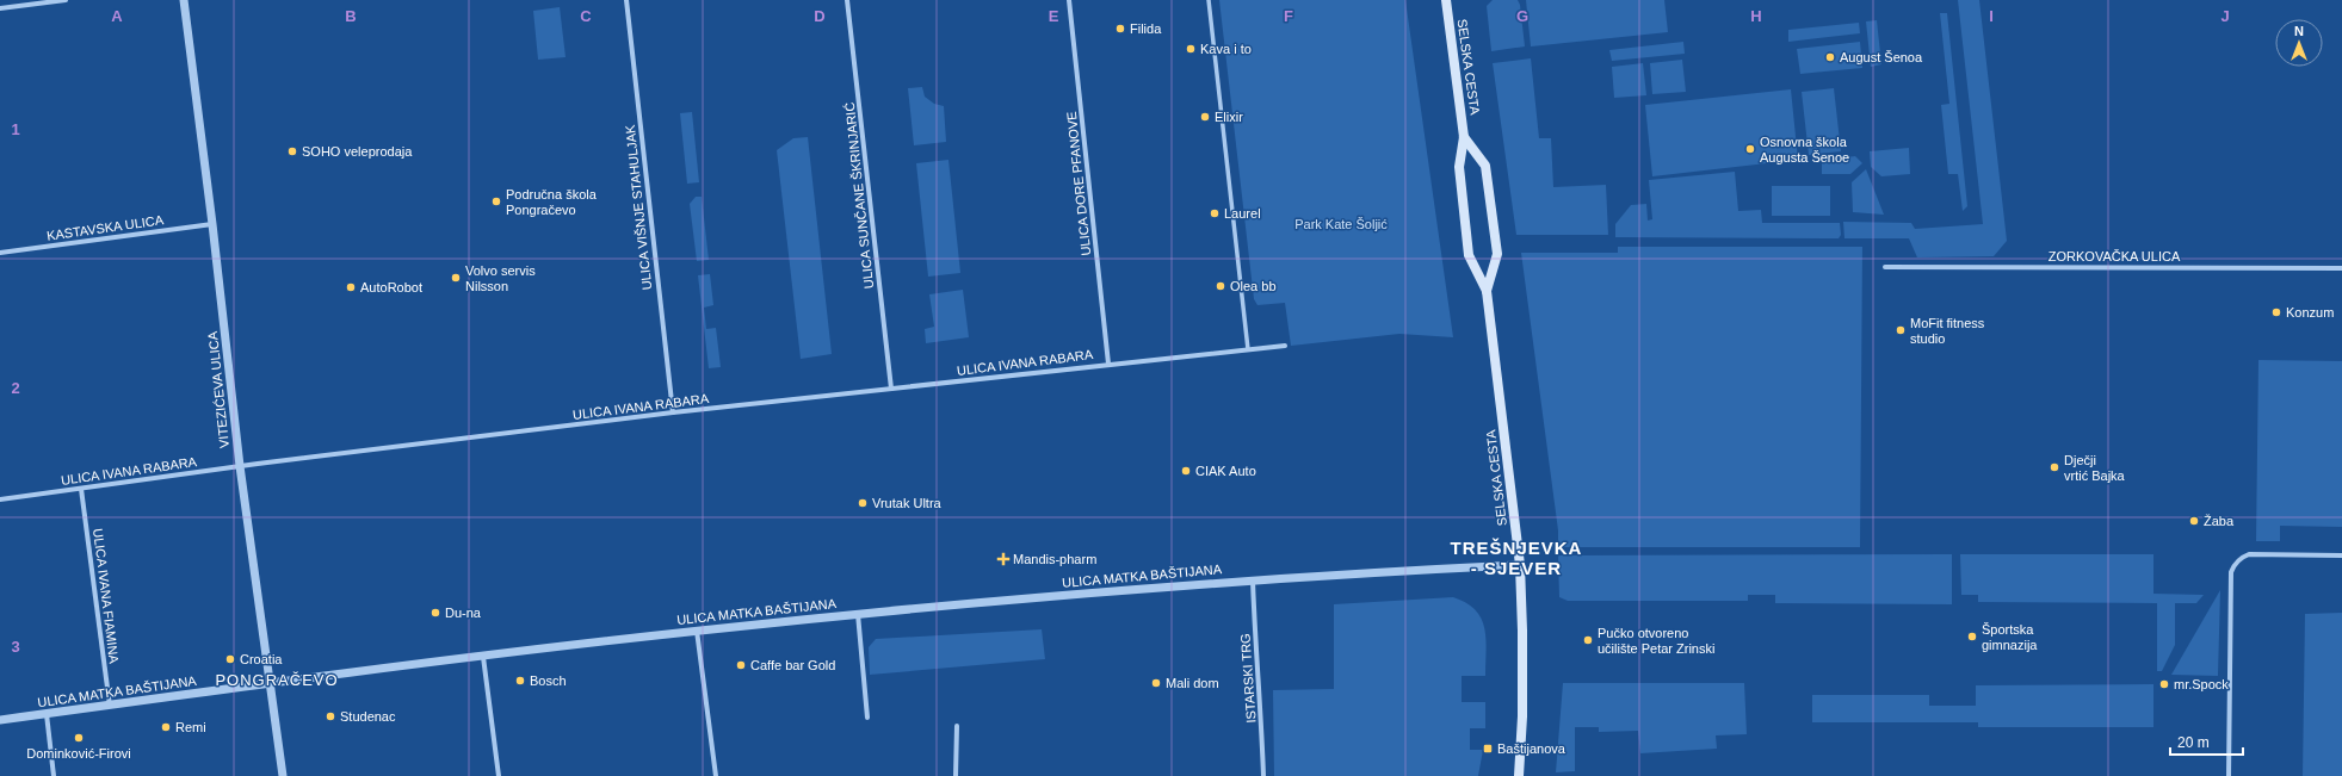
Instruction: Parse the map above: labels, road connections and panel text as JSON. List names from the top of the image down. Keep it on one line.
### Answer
{"streets":{"main road":["SELSKA CESTA"],"street":["ULICA DORE PFANOVE","ULICA SUNČANE ŠKRINJARIĆ","ULICA VIŠNJE STAHULJAK","KASTAVSKA ULICA","ZORKOVAČKA ULICA","ULICA IVANA RABARA","VITEZIĆEVA ULICA","ULICA MATKA BAŠTIJANA","ULICA IVANA FIAMINA","ISTARSKI TRG"]},"crossings":[["SELSKA CESTA","ULICA MATKA BAŠTIJANA"],["ULICA DORE PFANOVE","ULICA IVANA RABARA"],["ULICA SUNČANE ŠKRINJARIĆ","ULICA IVANA RABARA"],["ULICA VIŠNJE STAHULJAK","ULICA IVANA RABARA"],["KASTAVSKA ULICA","VITEZIĆEVA ULICA"],["ULICA IVANA RABARA","VITEZIĆEVA ULICA"],["ULICA IVANA RABARA","ULICA IVANA FIAMINA"],["VITEZIĆEVA ULICA","ULICA MATKA BAŠTIJANA"],["ULICA MATKA BAŠTIJANA","ULICA IVANA FIAMINA"],["ULICA MATKA BAŠTIJANA","ISTARSKI TRG"]],"districts":["TREŠNJEVKA - SJEVER","PONGRAČEVO"],"parks":["Park Kate Šoljić"],"places":{"other":["Filida","Kava i to","August Šenoa","Elixir","Osnovna škola Augusta Šenoe","SOHO veleprodaja","Područna škola Pongračevo","Laurel","Volvo servis Nilsson","Olea bb","AutoRobot","Konzum","MoFit fitness studio","Dječji vrtić Bajka","CIAK Auto","Vrutak Ultra","Žaba","Du-na","Športska gimnazija","Pučko otvoreno učilište Petar Zrinski","Croatia","Caffe bar Gold","Bosch","Mali dom","mr.Spock","Studenac","Remi","Dominković-Firovi"],"health":["Mandis-pharm"],"transit":["Baštijanova"]},"scale_bar":"20 m","north":"top","grid":{"columns":["A","B","C","D","E","F","G","H","I","J"],"rows":["1","2","3"]}}
